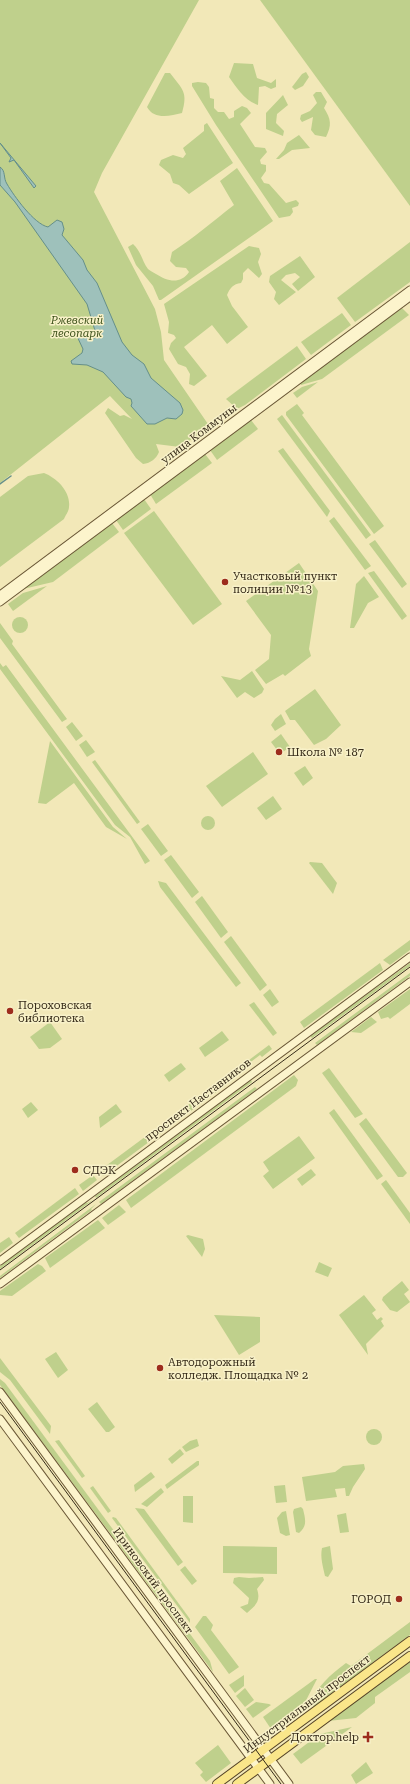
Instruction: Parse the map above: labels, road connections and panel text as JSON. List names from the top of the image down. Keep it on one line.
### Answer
{"streets":{"main road":["улица Коммуны","проспект Наставников","Ириновский проспект","Индустриальный проспект"]},"crossings":[["Ириновский проспект","Индустриальный проспект"]],"parks":["Ржевский лесопарк"],"places":{"other":["Участковый пункт полиции №13","Школа № 187","Пороховская библиотека","СДЭК","Автодорожный колледж. Площадка № 2","ГОРОД"],"health":["Доктор.help"]}}
